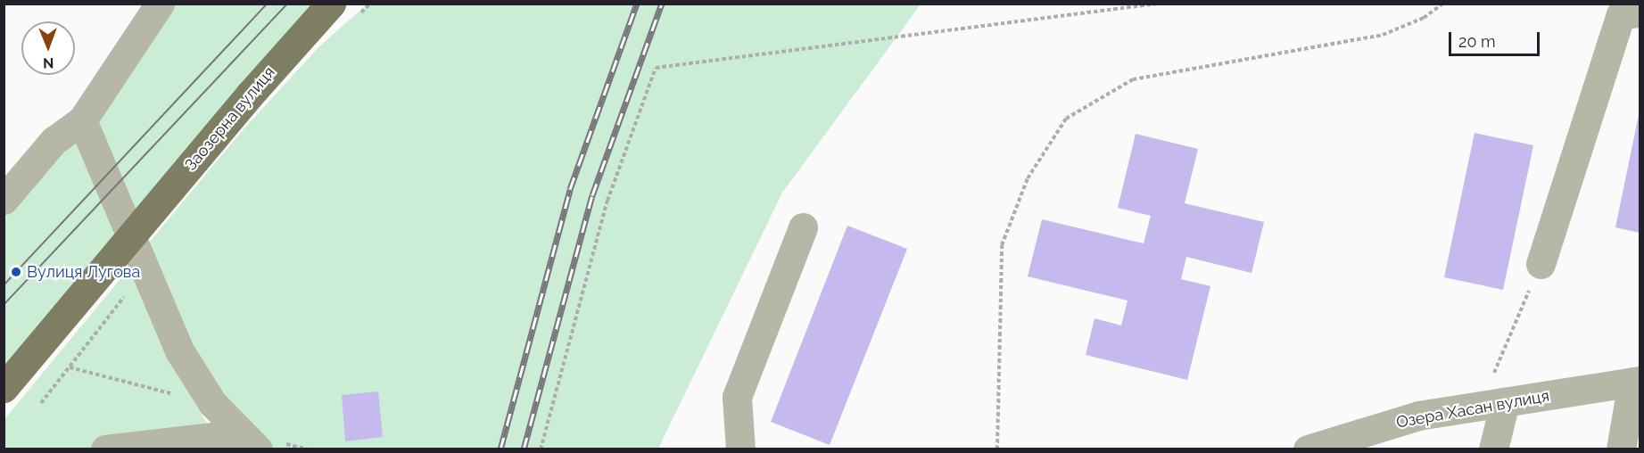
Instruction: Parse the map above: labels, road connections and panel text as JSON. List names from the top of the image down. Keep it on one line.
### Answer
{"streets":{"main road":["Заозерна вулиця"],"street":["Озера Хасан вулиця"]},"places":["Вулиця Лугова"],"scale_bar":"20 m","north":"bottom"}
